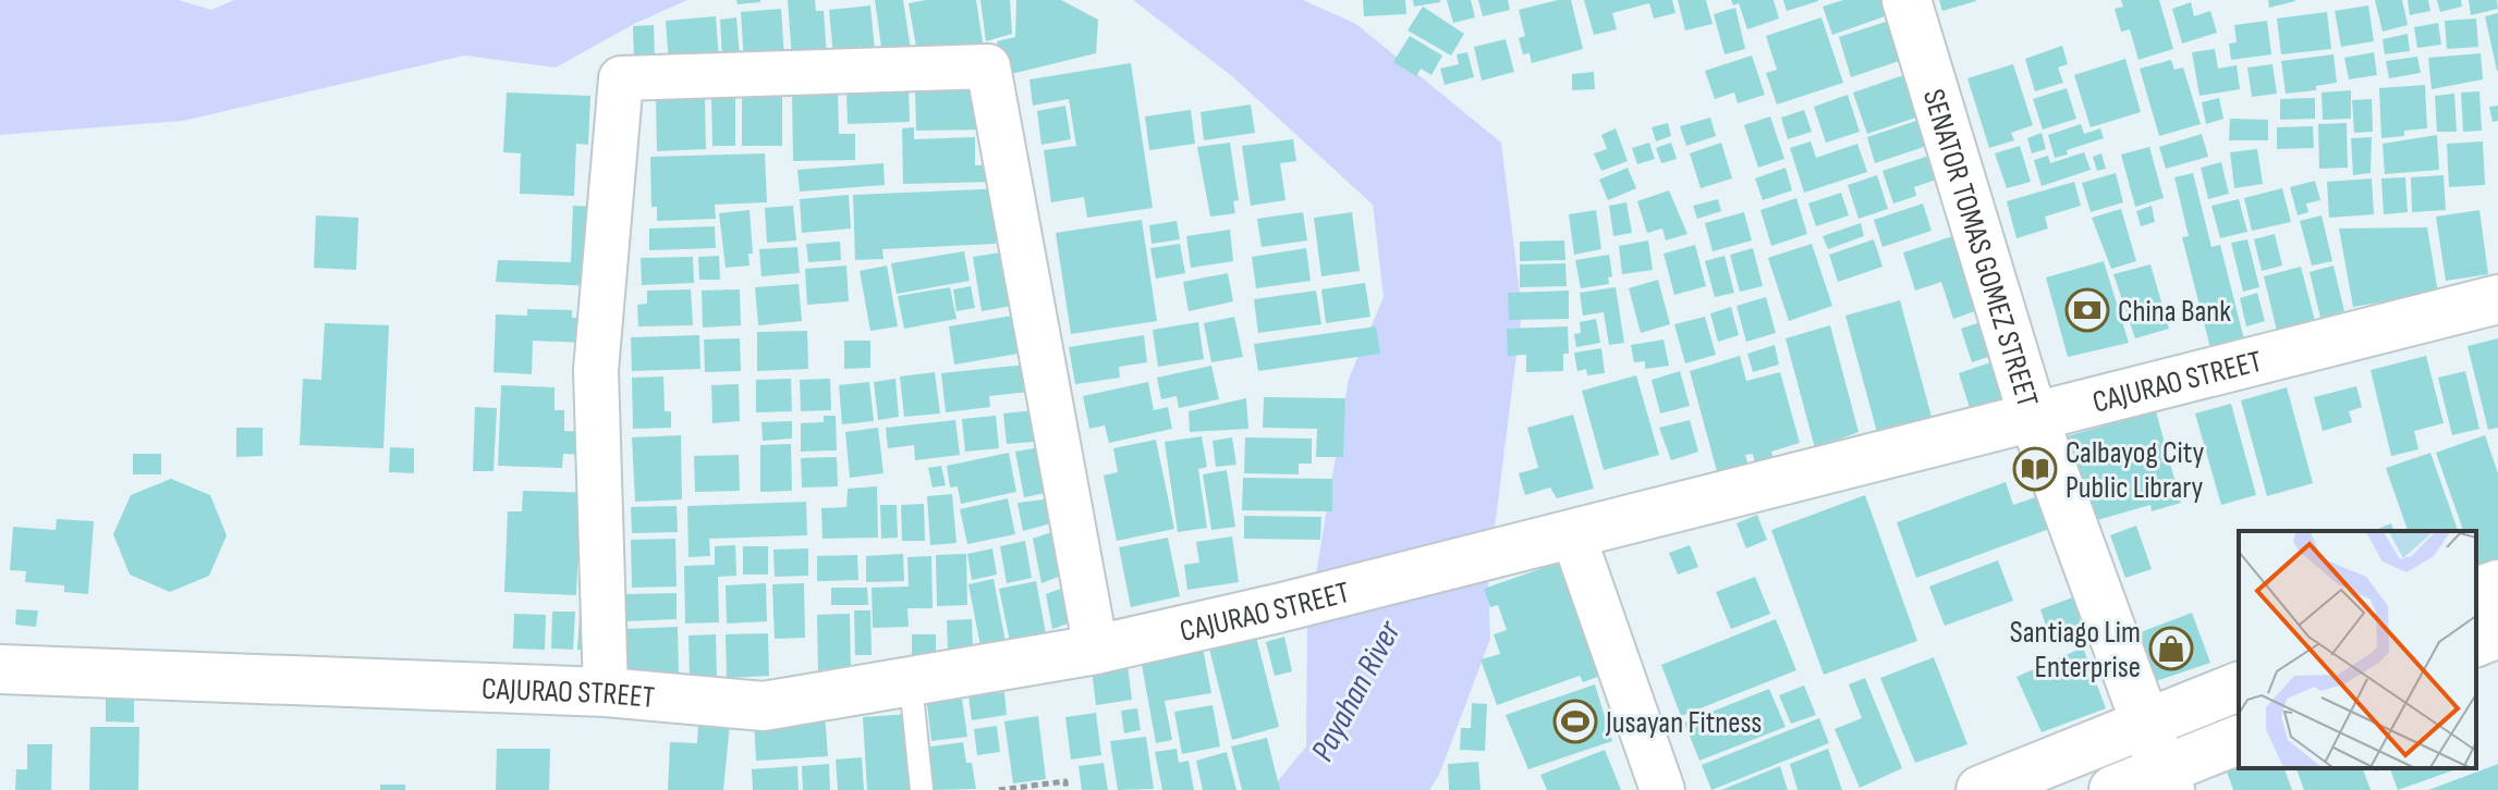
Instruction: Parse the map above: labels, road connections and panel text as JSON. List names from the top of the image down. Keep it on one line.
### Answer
{"streets":{"street":["SENATOR TOMAS GOMEZ STREET","CAJURAO STREET"]},"crossings":[["SENATOR TOMAS GOMEZ STREET","CAJURAO STREET"]],"water":["Payahan River"],"places":{"bank":["China Bank"],"library":["Calbayog City Public Library"],"shop":["Santiago Lim Enterprise"],"sports":["Jusayan Fitness"]}}
